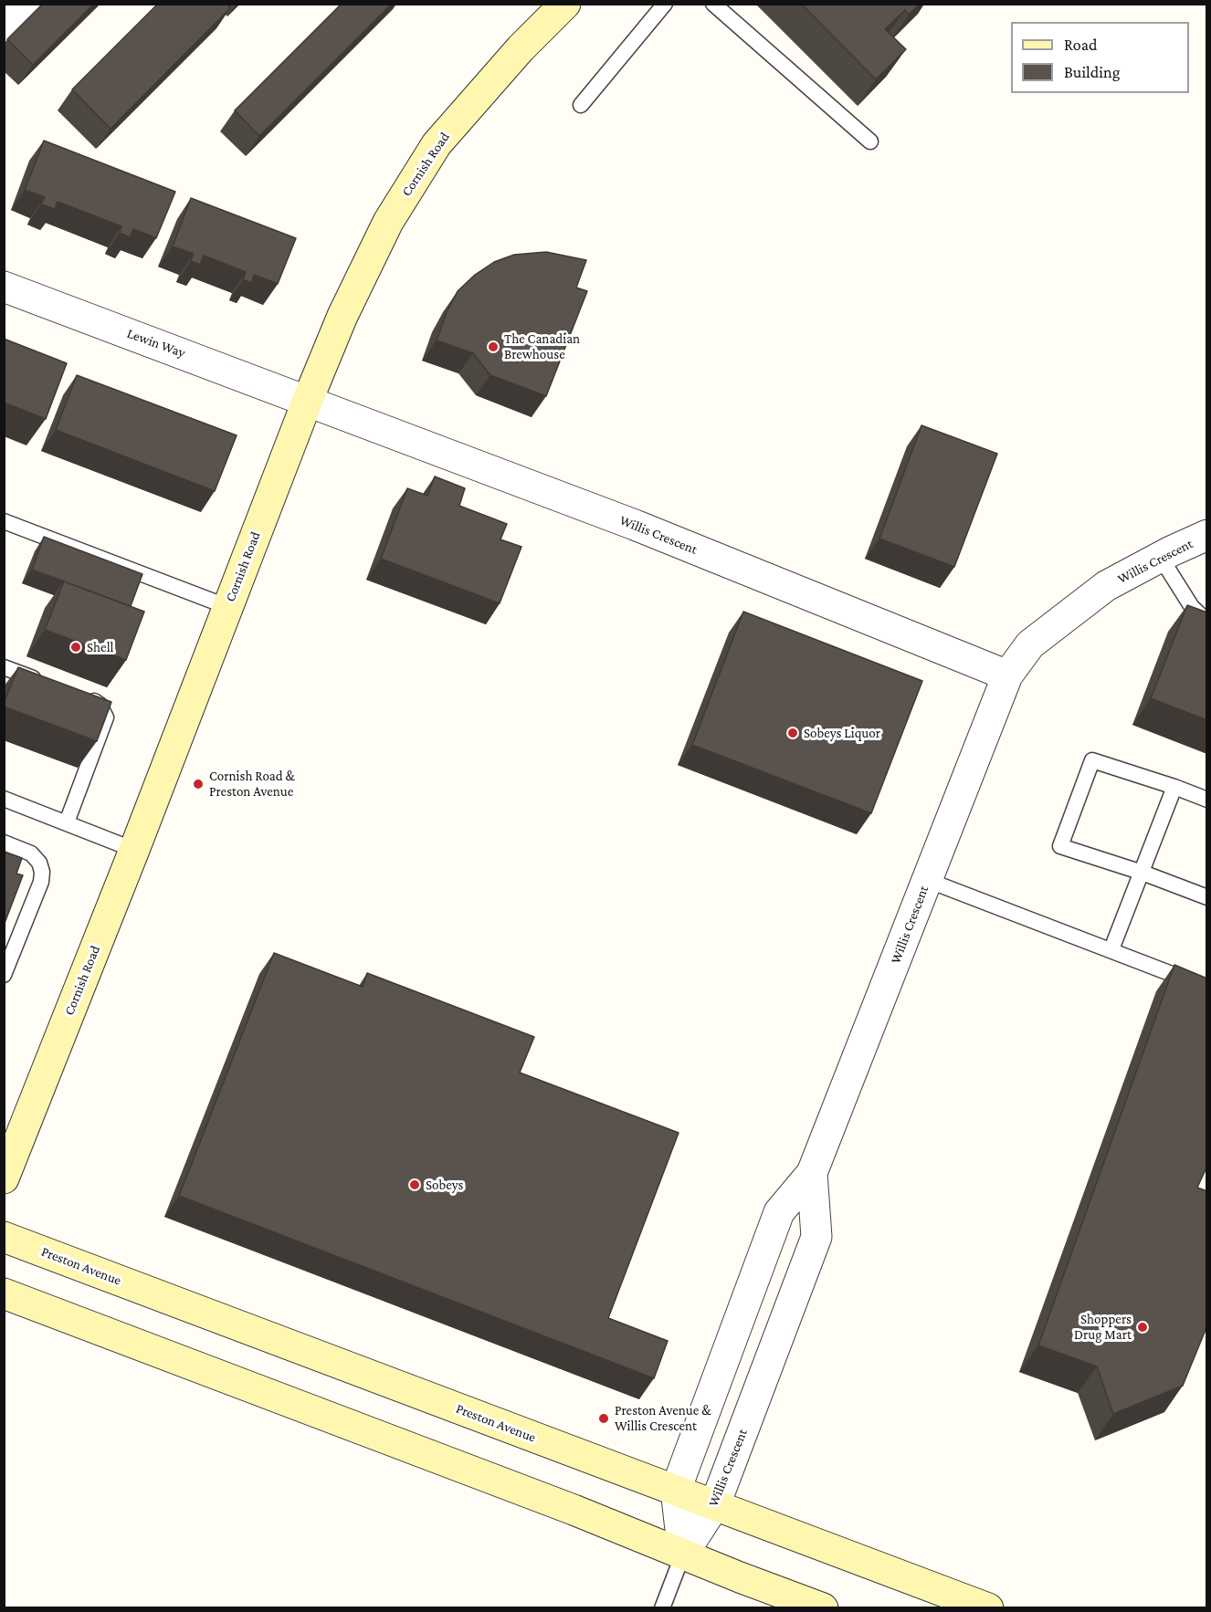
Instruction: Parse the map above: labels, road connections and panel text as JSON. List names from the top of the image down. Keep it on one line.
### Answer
{"streets":{"main road":["Cornish Road","Preston Avenue"],"street":["Lewin Way","Willis Crescent"]},"crossings":[["Cornish Road","Lewin Way"],["Cornish Road","Willis Crescent"],["Lewin Way","Willis Crescent"],["Willis Crescent","Preston Avenue"]],"places":["The Canadian Brewhouse","Shell","Sobeys Liquor","Cornish Road & Preston Avenue","Sobeys","Shoppers Drug Mart","Preston Avenue & Willis Crescent"],"legend":["Road","Building"]}
